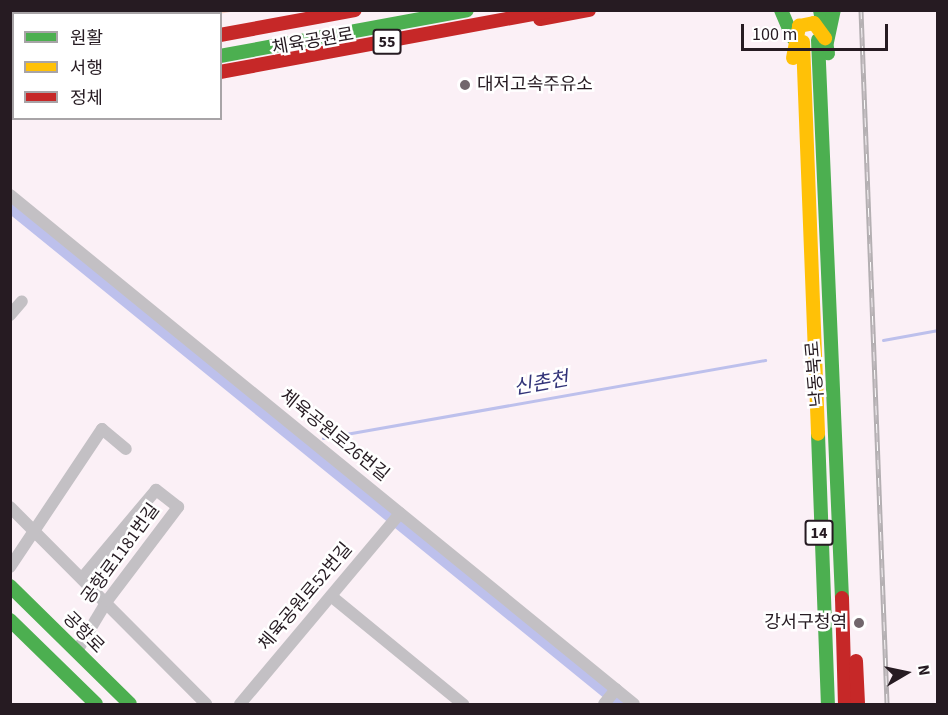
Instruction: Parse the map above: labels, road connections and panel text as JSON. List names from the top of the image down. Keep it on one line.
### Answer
{"streets":{"main road":["체육공원로","55","낙동북로","14","공항로"],"street":["체육공원로26번길","공항로1181번길","체육공원로52번길"]},"crossings":[["체육공원로26번길","체육공원로52번길"],["공항로1181번길","공항로"]],"water":["신촌천"],"places":["대저고속주유소","강서구청역"],"legend":["원활","서행","정체"],"scale_bar":"100 m","north":"right"}
